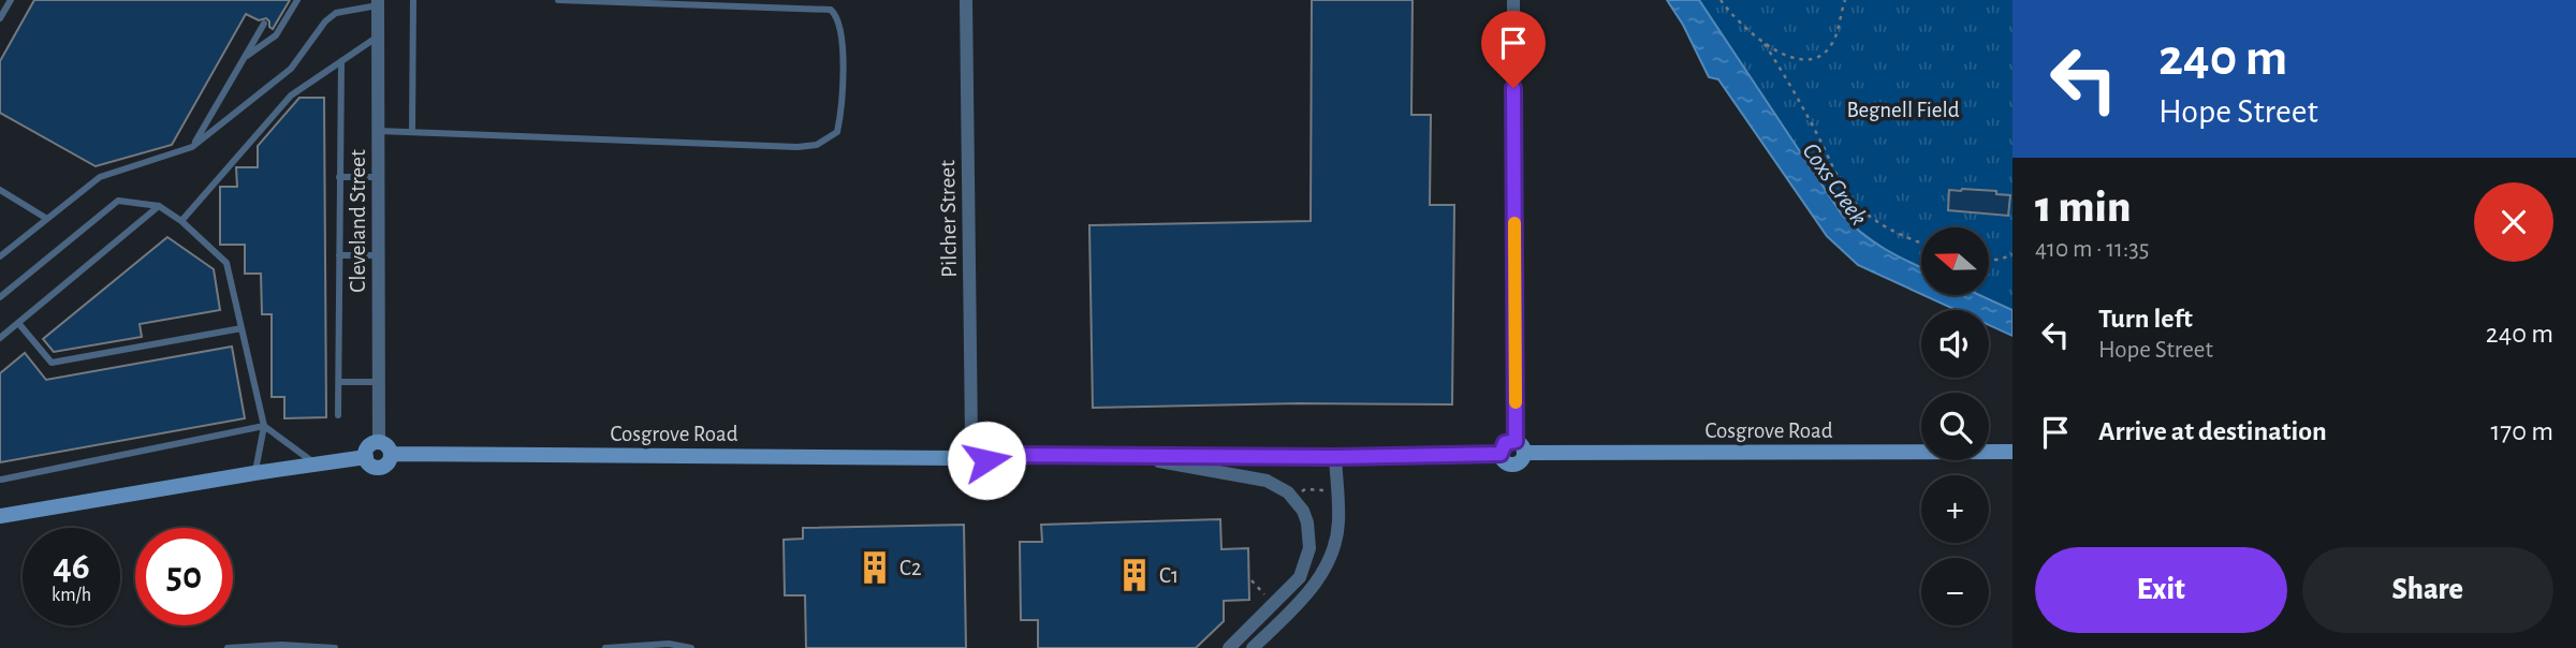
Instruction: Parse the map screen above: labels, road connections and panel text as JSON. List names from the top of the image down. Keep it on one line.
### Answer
{"streets":{"main road":["Cosgrove Road"],"street":["Pilcher Street","Cleveland Street"]},"crossings":[["Pilcher Street","Cosgrove Road"],["Cleveland Street","Cosgrove Road"]],"water":["Coxs Creek"],"parks":["Begnell Field"],"places":{"building":["C2","C1"]},"north":"left","page":{"turn":["240 m","Hope Street"],"heading":["1 min","410 m · 11:35"],"map_buttons":["+","−"],"list":[{"name":"Turn left","note":"Hope Street","value":"240 m"},{"name":"Arrive at destination","value":"170 m"}],"speed":"46 km/h","limit":"50","buttons":["Exit","Share"]}}
